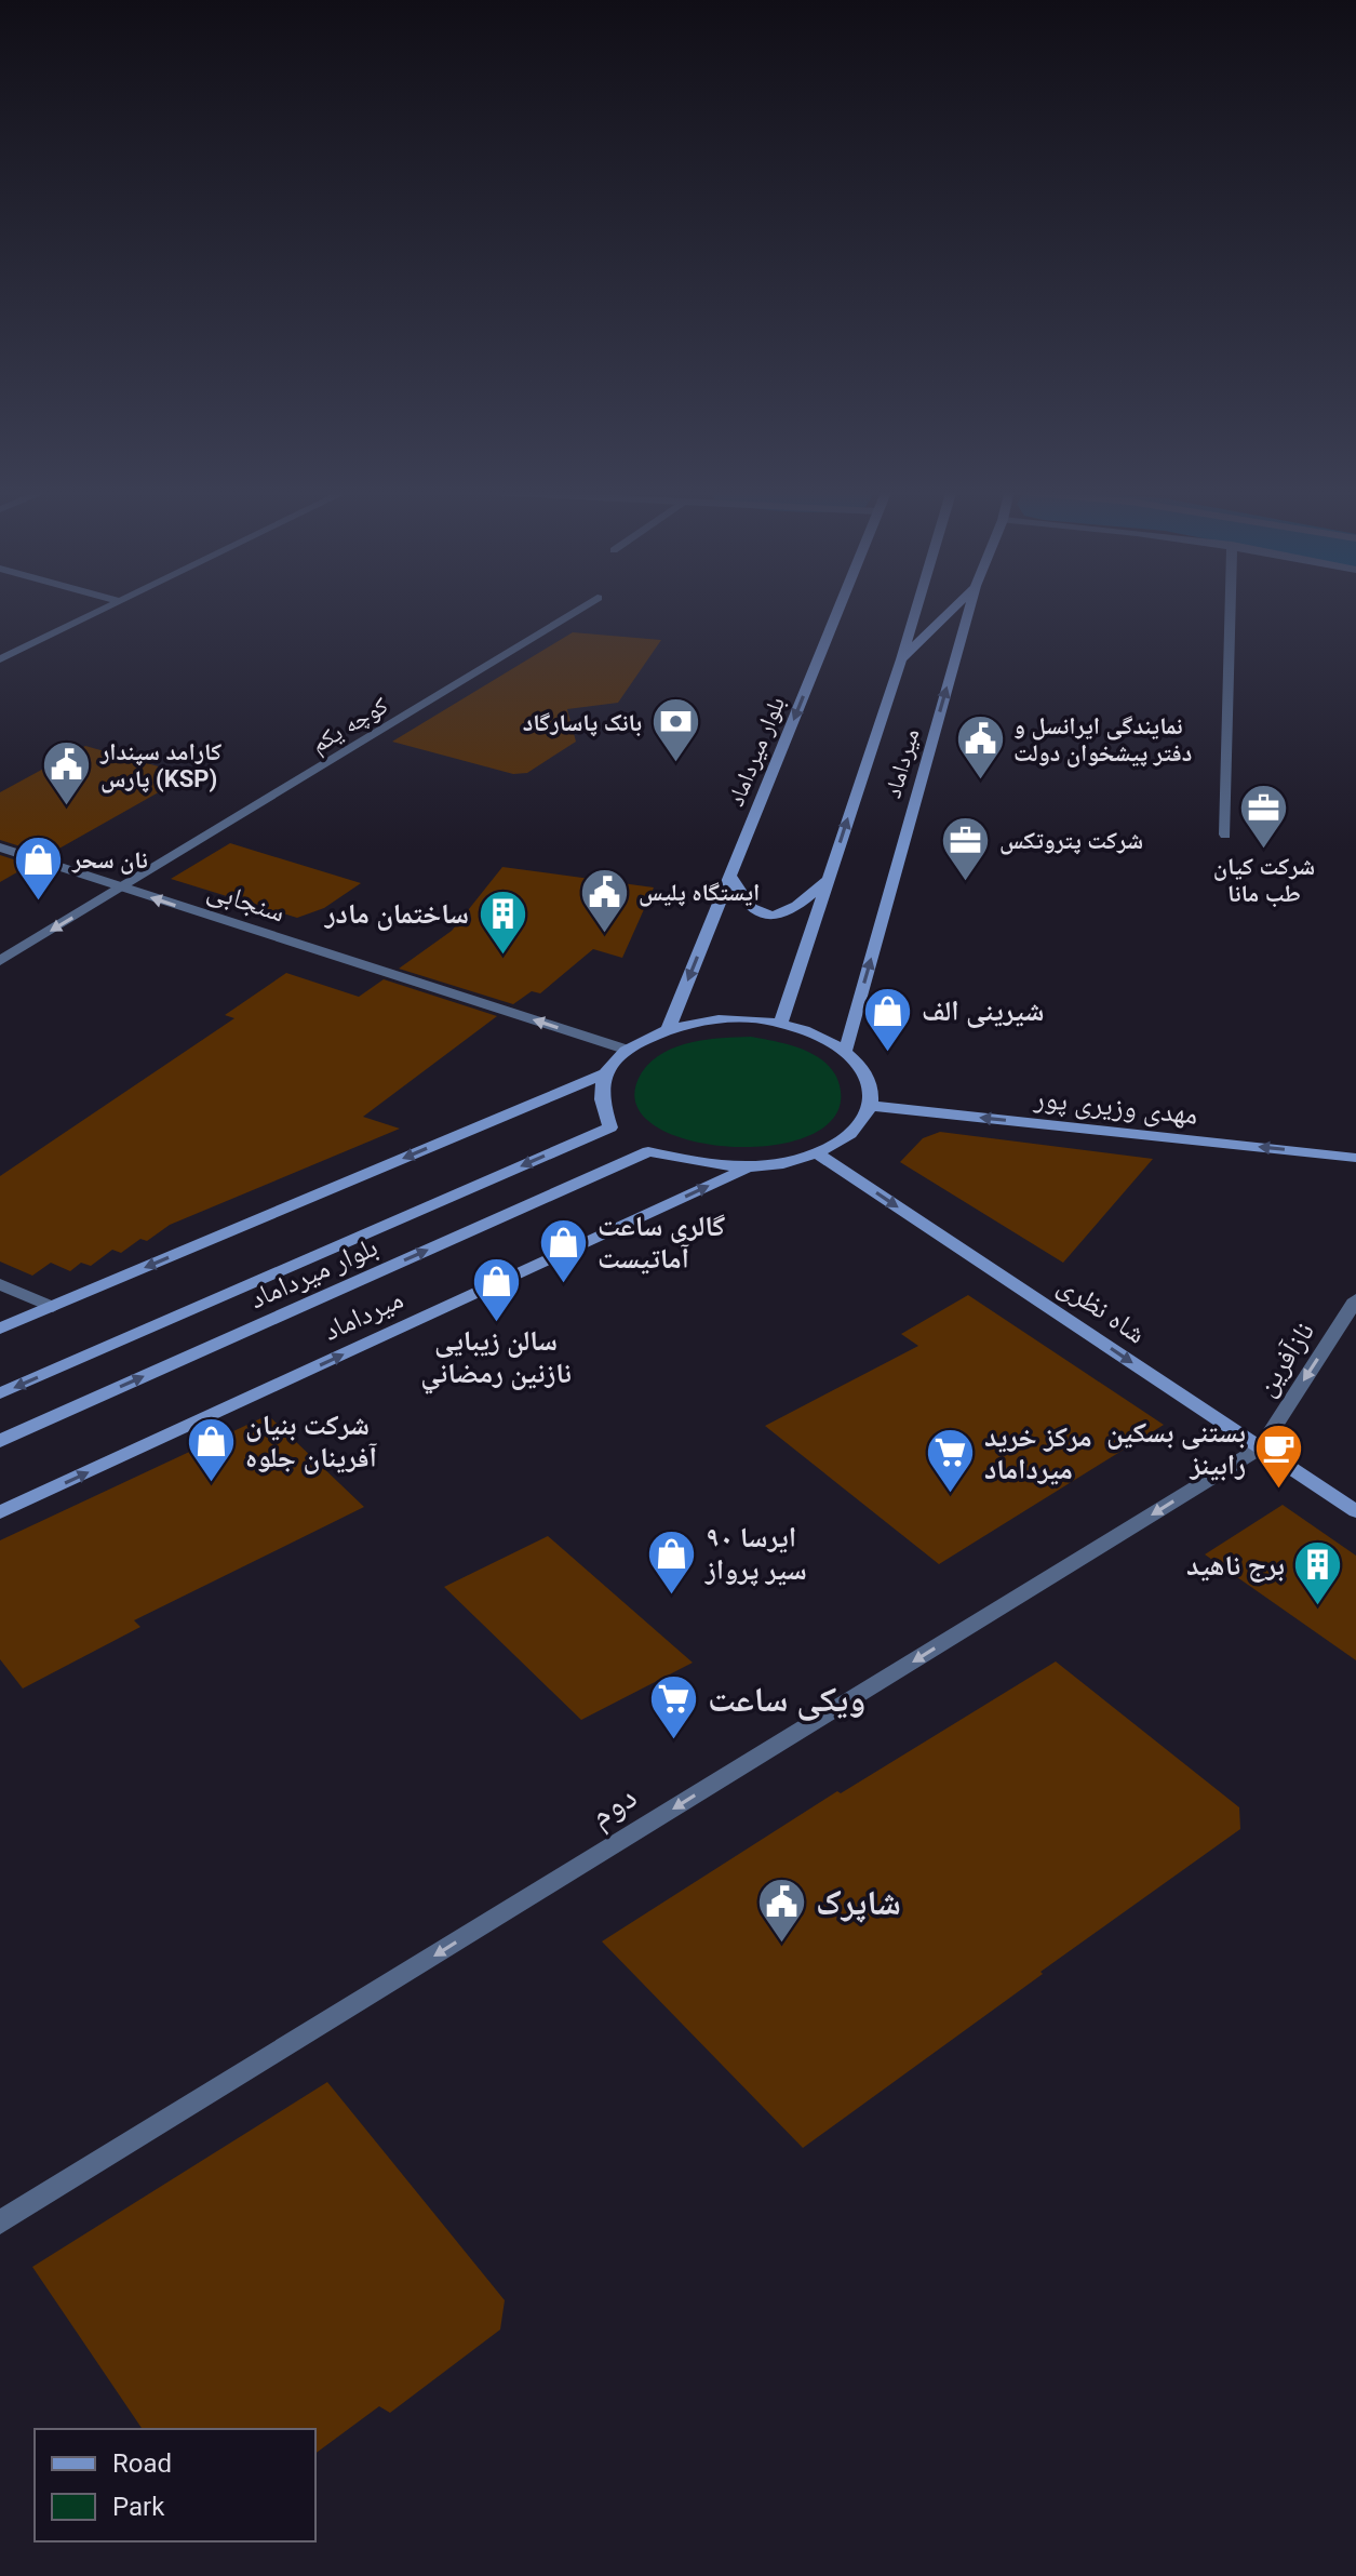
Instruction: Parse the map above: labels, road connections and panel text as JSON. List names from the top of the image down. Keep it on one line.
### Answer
{"streets":{"main road":["بلوار میرداماد","میرداماد","مهدی وزیری پور","شاه نظری"],"street":["کوچه یکم","سنجابی","نازآفرین","دوم"]},"crossings":[["کوچه یکم","سنجابی"],["بلوار میرداماد","میرداماد"],["شاه نظری","نازآفرین"],["شاه نظری","دوم"],["نازآفرین","دوم"]],"one_way":["سنجابی","مهدی وزیری پور","شاه نظری","نازآفرین","دوم"],"places":{"bank":["بانک پاسارگاد"],"public building":["نمایندگی ایرانسل و دفتر پیشخوان دولت","کارامد سپندار پارس (KSP)","ایستگاه پلیس","شاپرک"],"office":["شرکت کیان طب مانا","شرکت پتروتکس"],"shop":["نان سحر","شیرینی الف","گالری ساعت آماتیست","سالن زیبایی نازنين رمضاني","شرکت بنیان آفرینان جلوه","ایرسا ۹۰ سیر پرواز"],"building":["ساختمان مادر","برج ناهید"],"cafe":["بستنی بسکین رابینز"],"supermarket":["مرکز خرید میرداماد","ویکی ساعت"]},"legend":["Road","Park"]}
